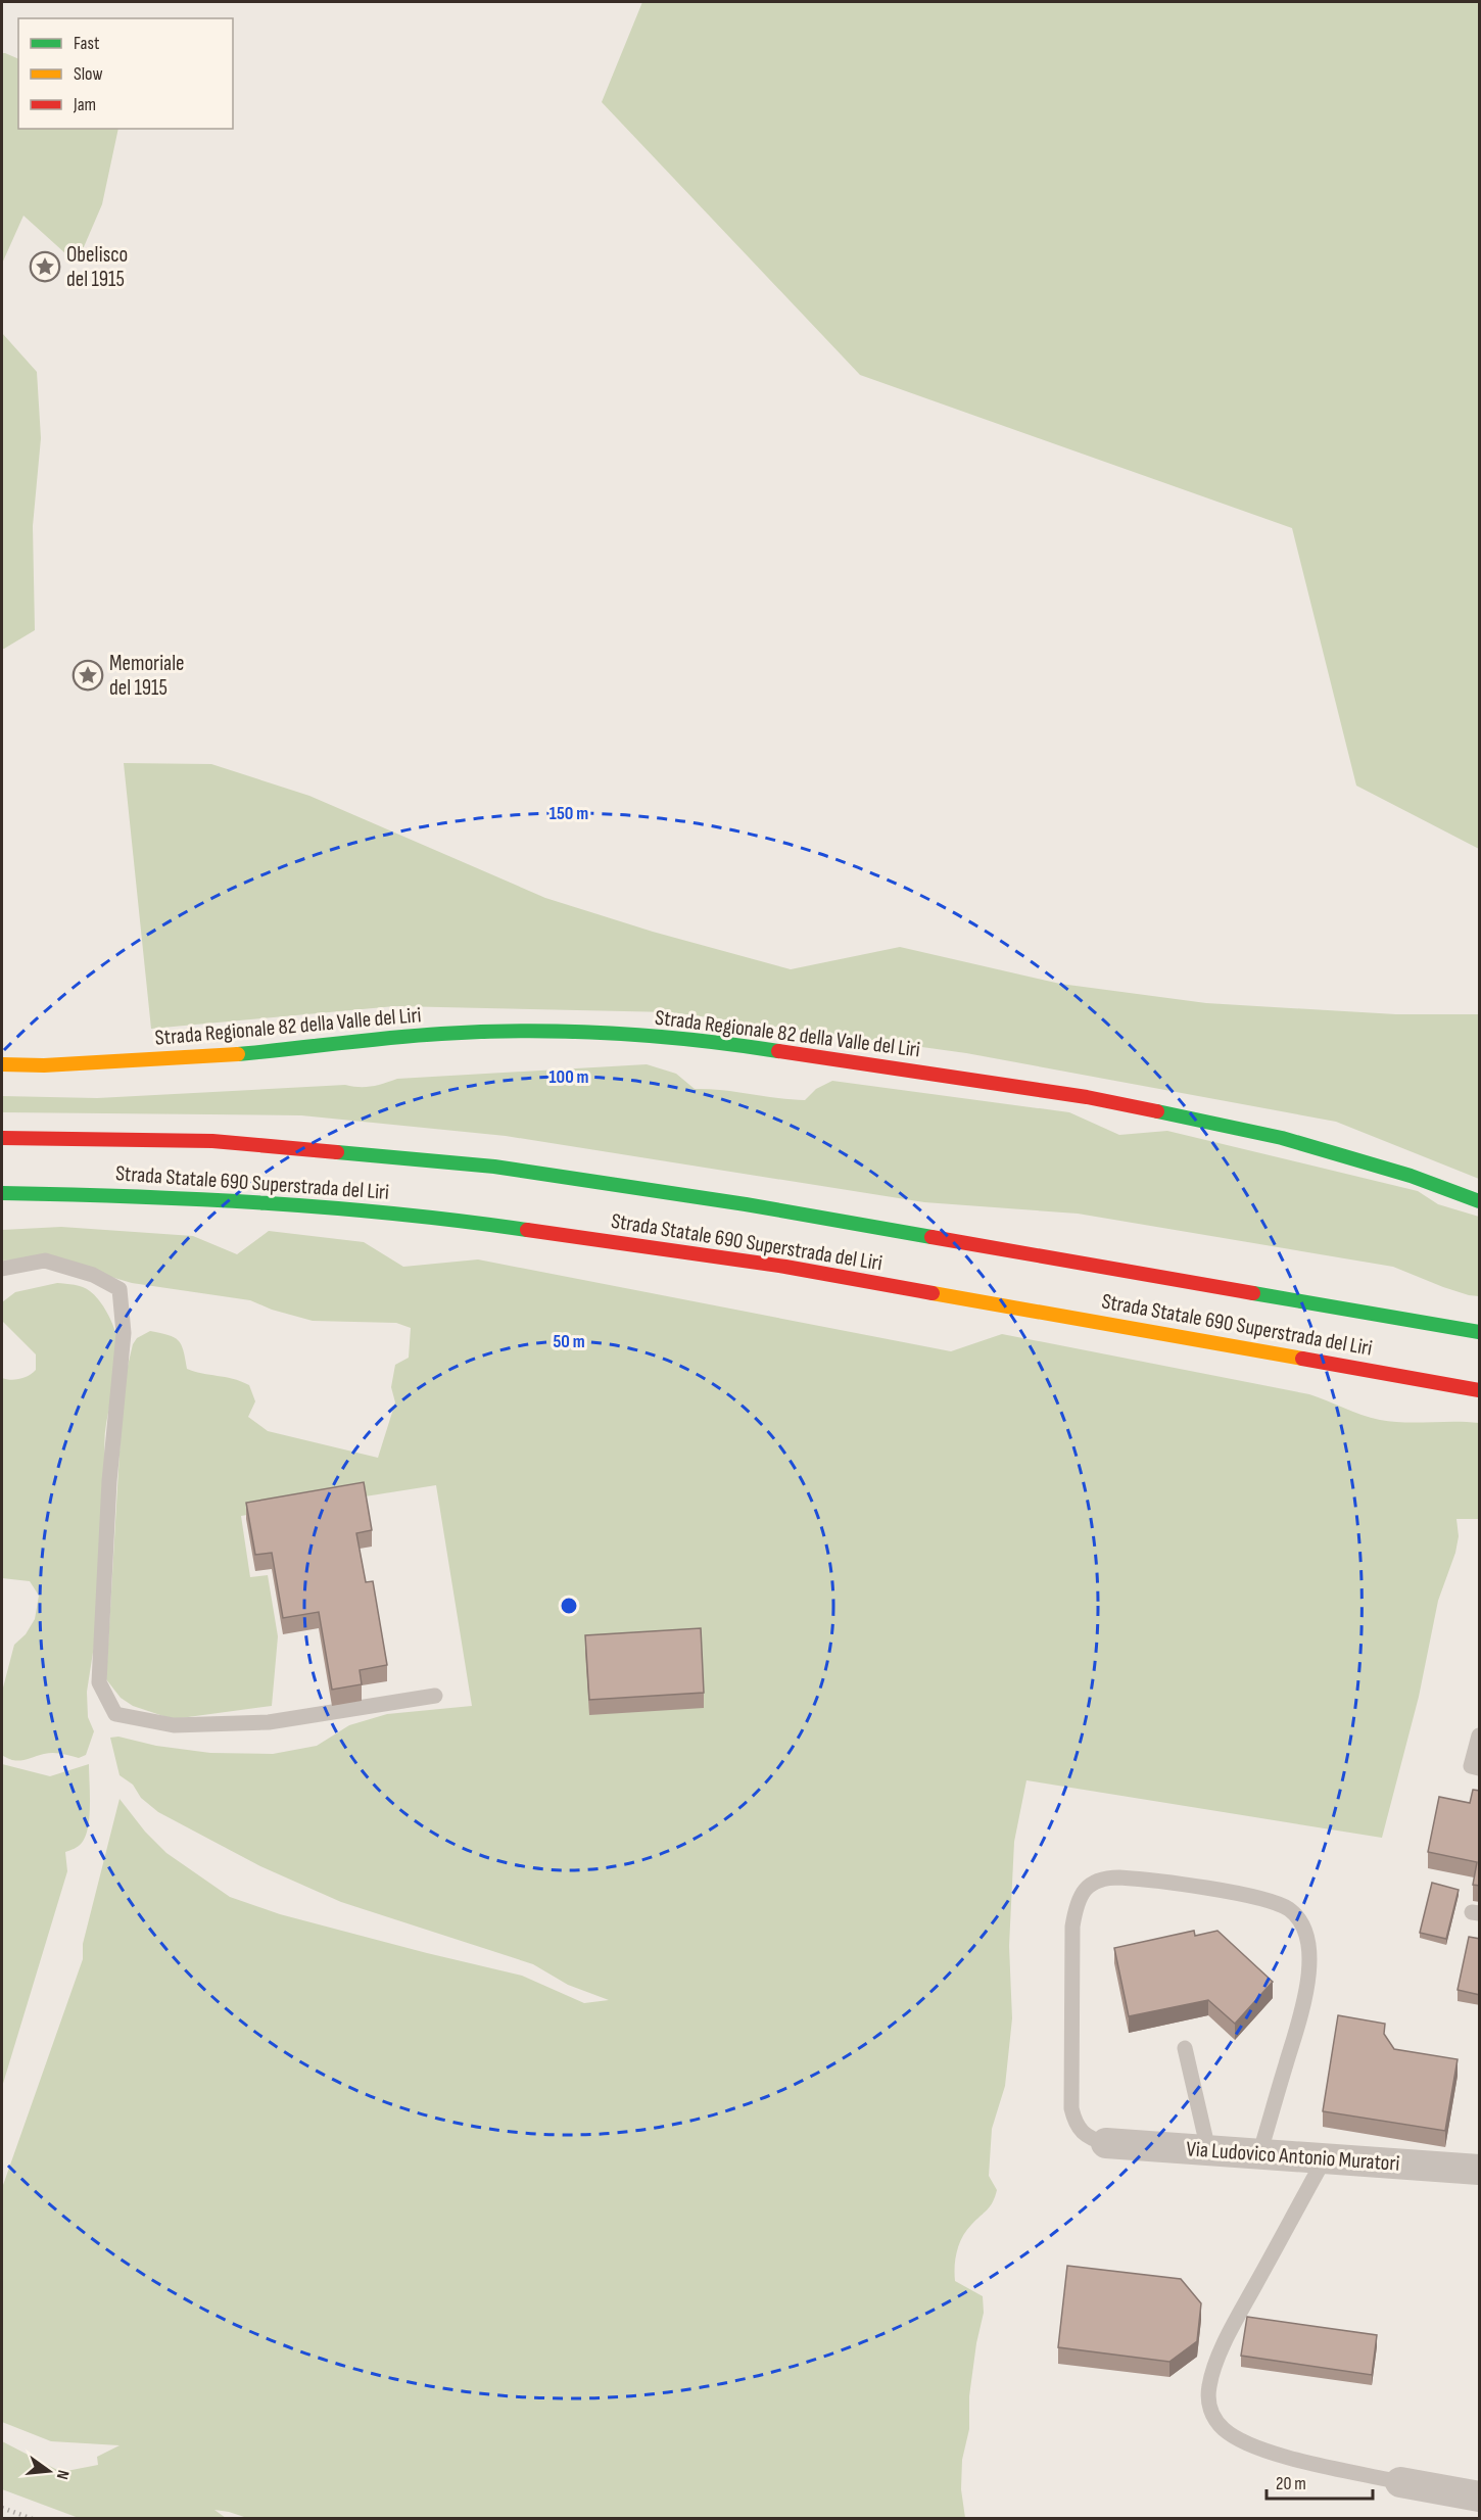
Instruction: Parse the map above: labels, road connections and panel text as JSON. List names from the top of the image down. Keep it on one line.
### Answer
{"streets":{"main road":["Strada Regionale 82 della Valle del Liri","Strada Statale 690 Superstrada del Liri"],"street":["Via Ludovico Antonio Muratori"]},"places":{"place":["Obelisco del 1915","Memoriale del 1915"]},"legend":["Fast","Slow","Jam"],"scale_bar":"20 m","north":"right","rings":["150 m","100 m","50 m"]}
